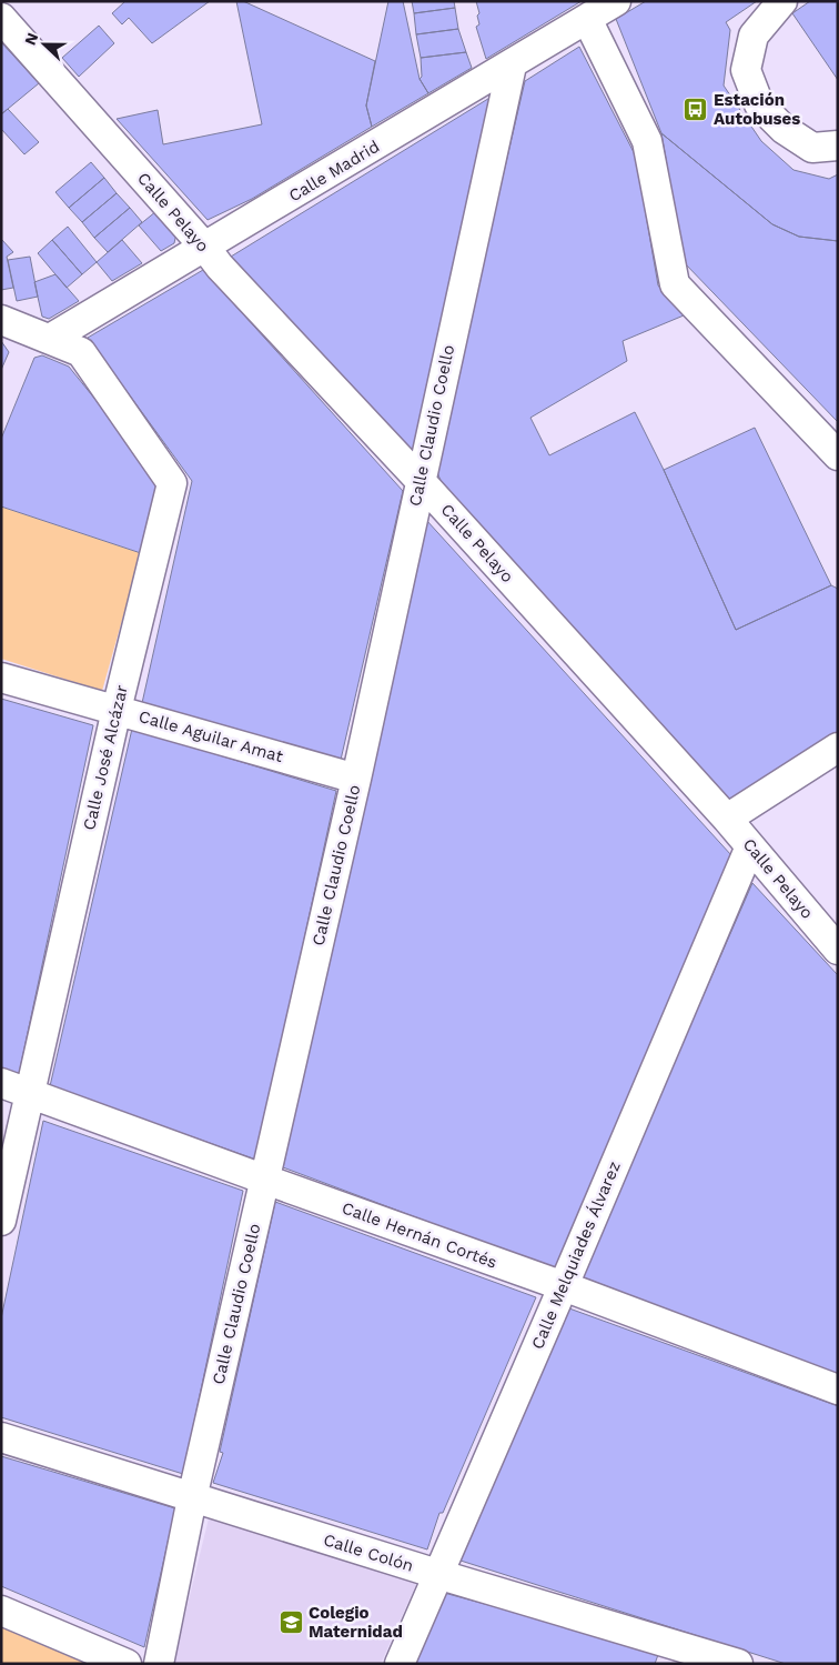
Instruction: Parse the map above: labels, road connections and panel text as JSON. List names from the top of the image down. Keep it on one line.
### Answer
{"streets":{"street":["Calle Madrid","Calle Pelayo","Calle Claudio Coello","Calle Aguilar Amat","Calle José Alcázar","Calle Hernán Cortés","Calle Melquiades Álvarez","Calle Colón"]},"crossings":[["Calle Madrid","Calle Pelayo"],["Calle Madrid","Calle Claudio Coello"],["Calle Madrid","Calle José Alcázar"],["Calle Pelayo","Calle Claudio Coello"],["Calle Pelayo","Calle Melquiades Álvarez"],["Calle Claudio Coello","Calle Aguilar Amat"],["Calle Claudio Coello","Calle Hernán Cortés"],["Calle Claudio Coello","Calle Colón"],["Calle Aguilar Amat","Calle José Alcázar"],["Calle José Alcázar","Calle Hernán Cortés"],["Calle Hernán Cortés","Calle Melquiades Álvarez"],["Calle Melquiades Álvarez","Calle Colón"]],"places":{"bus stop":["Estación Autobuses"],"school or university":["Colegio Maternidad"]},"north":"left"}
